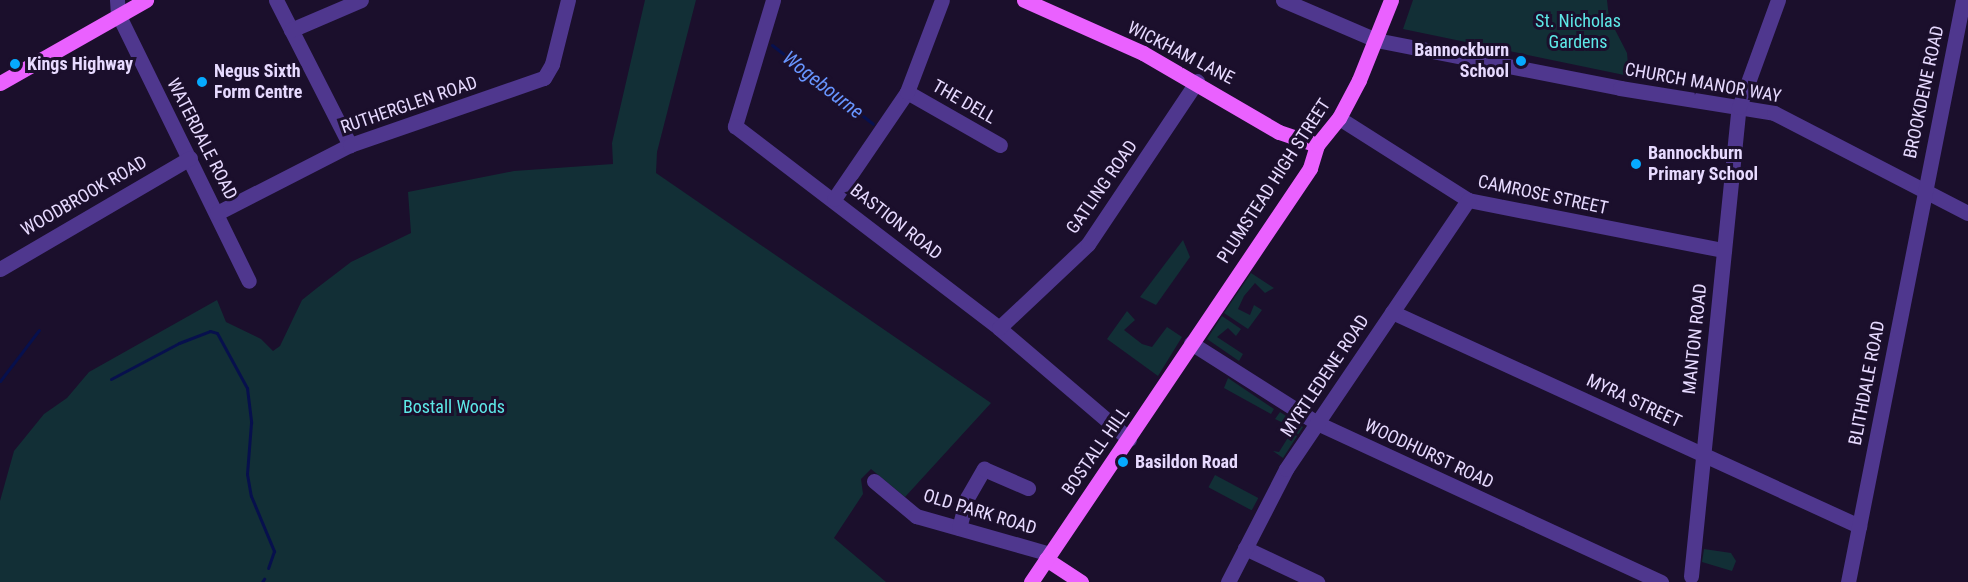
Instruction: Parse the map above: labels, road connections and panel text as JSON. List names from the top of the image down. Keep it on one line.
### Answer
{"streets":{"main road":["WICKHAM LANE","PLUMSTEAD HIGH STREET","BOSTALL HILL"],"street":["CHURCH MANOR WAY","BROOKDENE ROAD","THE DELL","RUTHERGLEN ROAD","WATERDALE ROAD","GATLING ROAD","CAMROSE STREET","WOODBROOK ROAD","BASTION ROAD","MANTON ROAD","MYRTLEDENE ROAD","BLITHDALE ROAD","MYRA STREET","WOODHURST ROAD","OLD PARK ROAD"]},"crossings":[["WICKHAM LANE","PLUMSTEAD HIGH STREET"],["WICKHAM LANE","GATLING ROAD"],["CHURCH MANOR WAY","BROOKDENE ROAD"],["CHURCH MANOR WAY","PLUMSTEAD HIGH STREET"],["CHURCH MANOR WAY","MANTON ROAD"],["CHURCH MANOR WAY","BLITHDALE ROAD"],["BROOKDENE ROAD","BLITHDALE ROAD"],["RUTHERGLEN ROAD","WATERDALE ROAD"],["WATERDALE ROAD","WOODBROOK ROAD"],["PLUMSTEAD HIGH STREET","CAMROSE STREET"],["PLUMSTEAD HIGH STREET","BOSTALL HILL"],["PLUMSTEAD HIGH STREET","WOODHURST ROAD"],["GATLING ROAD","BASTION ROAD"],["CAMROSE STREET","MANTON ROAD"],["CAMROSE STREET","MYRTLEDENE ROAD"],["BASTION ROAD","BOSTALL HILL"],["MANTON ROAD","MYRA STREET"],["MYRTLEDENE ROAD","MYRA STREET"],["MYRTLEDENE ROAD","WOODHURST ROAD"],["BLITHDALE ROAD","MYRA STREET"],["BOSTALL HILL","WOODHURST ROAD"],["BOSTALL HILL","OLD PARK ROAD"]],"water":["Wogebourne"],"parks":["St. Nicholas Gardens","Bostall Woods"],"places":["Bannockburn School","Kings Highway","Negus Sixth Form Centre","Bannockburn Primary School","Basildon Road"]}
